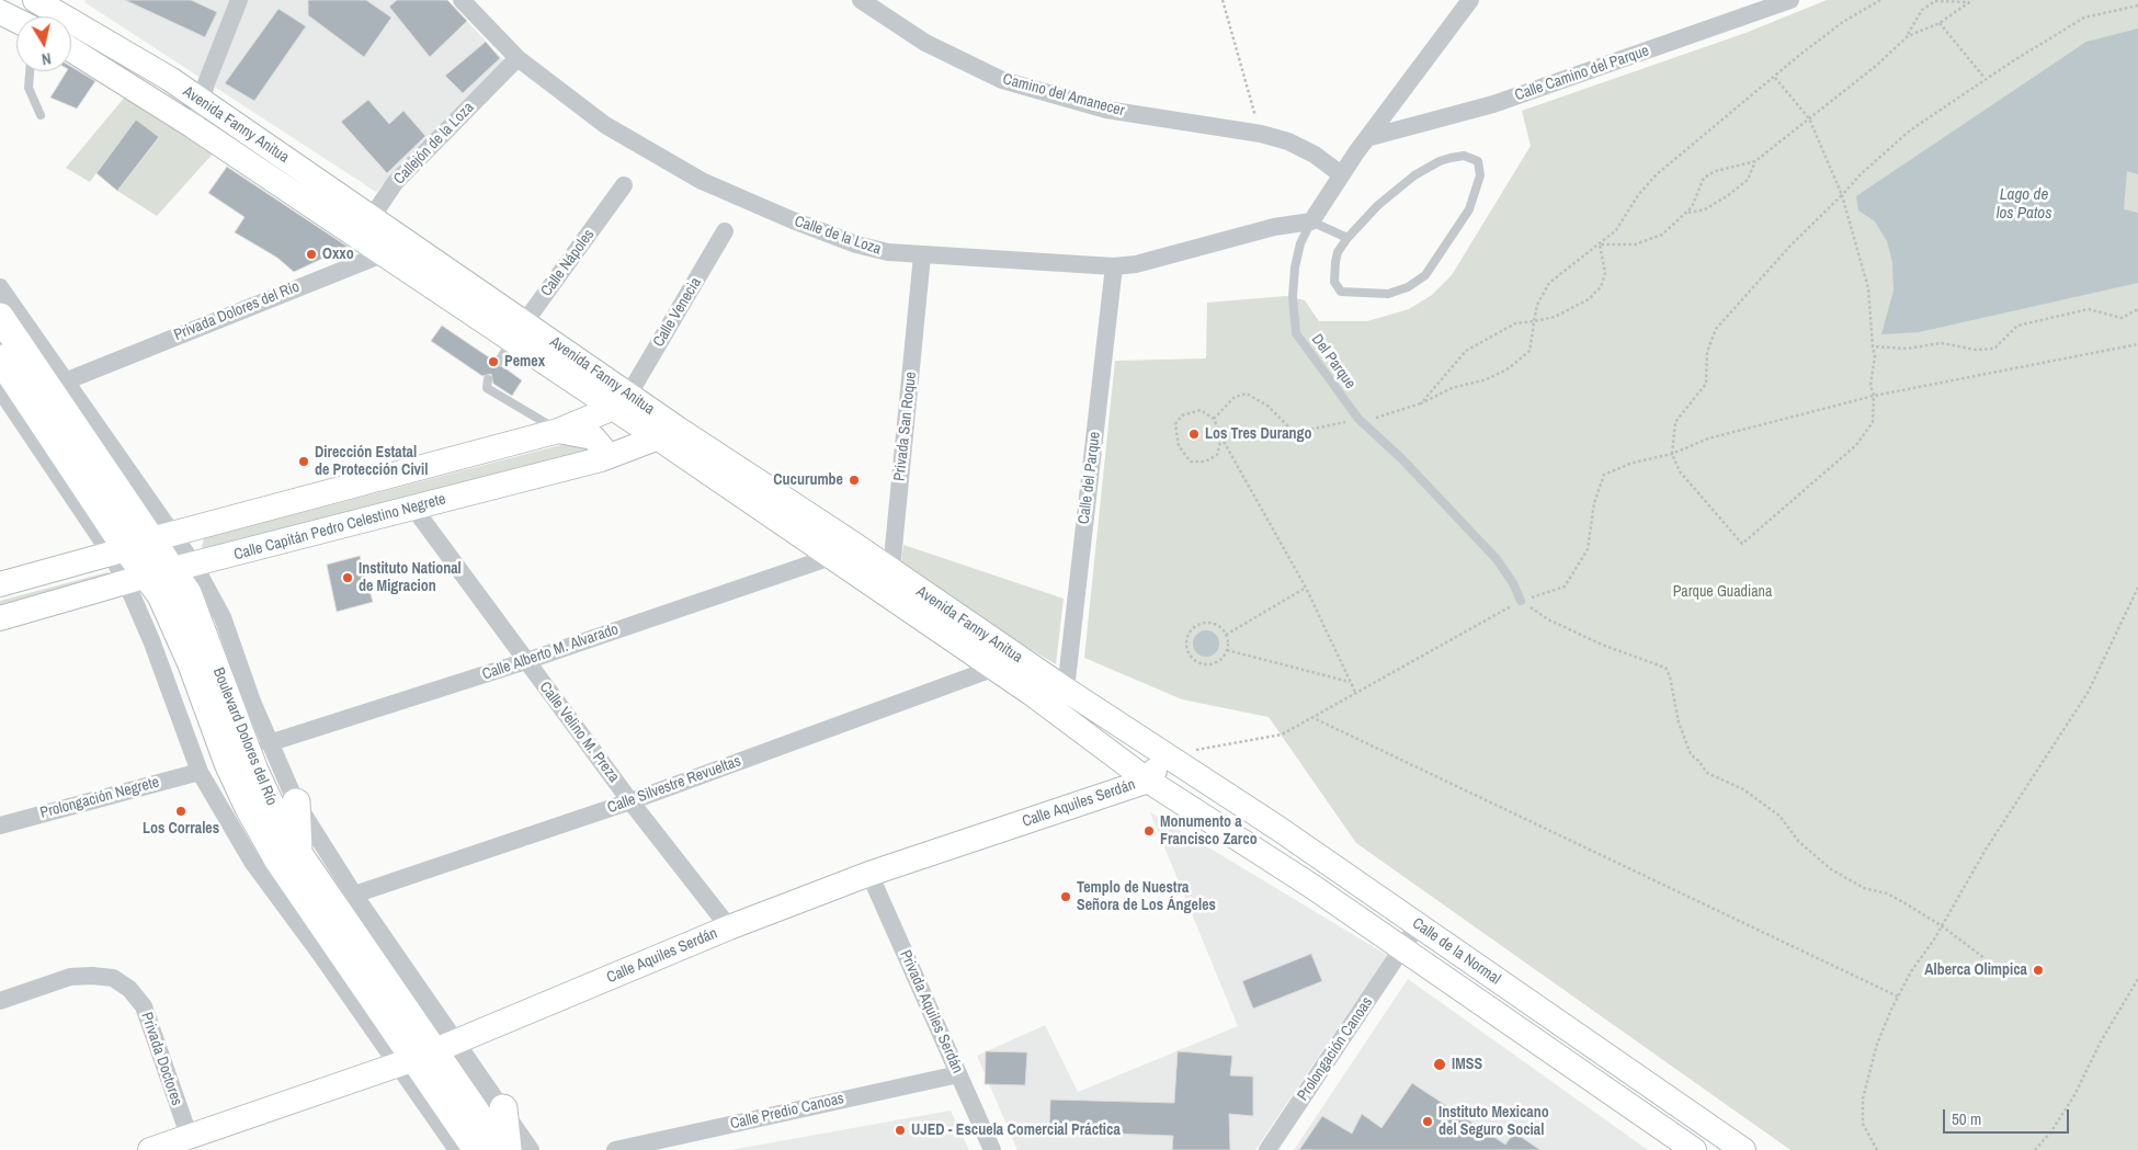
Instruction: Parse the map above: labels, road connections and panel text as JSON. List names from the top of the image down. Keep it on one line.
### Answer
{"streets":{"main road":["Avenida Fanny Anitua","Calle Capitán Pedro Celestino Negrete","Boulevard Dolores del Río","Calle Aquiles Serdán","Calle de la Normal"],"street":["Calle Camino del Parque","Camino del Amanecer","Callejón de la Loza","Calle de la Loza","Calle Nápoles","Privada Dolores del Río","Calle Venecia","Privada San Roque","Calle del Parque","Calle Alberto M. Alvarado","Calle Velino M. Preza","Calle Silvestre Revueltas","Prolongación Negrete","Privada Aquiles Serdán","Prolongación Canoas","Privada Doctores","Calle Predio Canoas"],"lane":["Del Parque"]},"crossings":[["Avenida Fanny Anitua","Callejón de la Loza"],["Avenida Fanny Anitua","Calle Nápoles"],["Avenida Fanny Anitua","Privada Dolores del Río"],["Avenida Fanny Anitua","Calle Venecia"],["Avenida Fanny Anitua","Privada San Roque"],["Avenida Fanny Anitua","Calle del Parque"],["Avenida Fanny Anitua","Calle Capitán Pedro Celestino Negrete"],["Avenida Fanny Anitua","Calle Alberto M. Alvarado"],["Avenida Fanny Anitua","Calle Silvestre Revueltas"],["Avenida Fanny Anitua","Calle Aquiles Serdán"],["Avenida Fanny Anitua","Calle de la Normal"],["Callejón de la Loza","Calle de la Loza"],["Calle de la Loza","Del Parque"],["Calle de la Loza","Privada San Roque"],["Calle de la Loza","Calle del Parque"],["Calle Capitán Pedro Celestino Negrete","Calle Velino M. Preza"],["Calle Capitán Pedro Celestino Negrete","Boulevard Dolores del Río"],["Calle Alberto M. Alvarado","Calle Velino M. Preza"],["Calle Velino M. Preza","Calle Silvestre Revueltas"],["Calle Velino M. Preza","Calle Aquiles Serdán"],["Boulevard Dolores del Río","Calle Aquiles Serdán"],["Calle Aquiles Serdán","Calle de la Normal"],["Calle Aquiles Serdán","Privada Aquiles Serdán"],["Calle Aquiles Serdán","Privada Doctores"],["Calle de la Normal","Prolongación Canoas"],["Privada Aquiles Serdán","Calle Predio Canoas"]],"water":["Lago de los Patos"],"parks":["Parque Guadiana"],"places":["Oxxo","Pemex","Los Tres Durango","Dirección Estatal de Protección Civil","Cucurumbe","Instituto National de Migracion","Los Corrales","Monumento a Francisco Zarco","Templo de Nuestra Señora de Los Ángeles","Alberca Olimpica","IMSS","Instituto Mexicano del Seguro Social","UJED - Escuela Comercial Práctica"],"scale_bar":"50 m","north":"bottom"}
